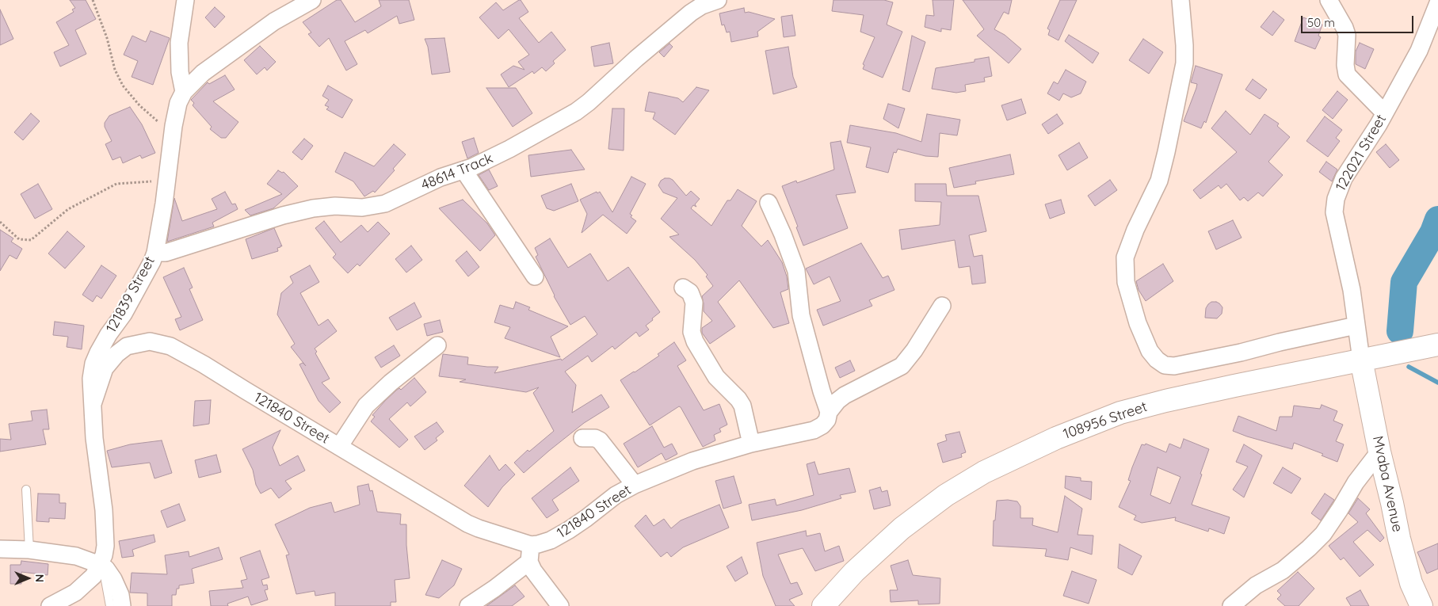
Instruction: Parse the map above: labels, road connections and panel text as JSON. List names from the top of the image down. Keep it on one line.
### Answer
{"streets":{"street":["122021 Street","48614 Track","121839 Street","121840 Street","108956 Street","Mvaba Avenue"]},"crossings":[["122021 Street","108956 Street"],["122021 Street","Mvaba Avenue"],["48614 Track","121839 Street"],["121839 Street","121840 Street"],["108956 Street","Mvaba Avenue"]],"scale_bar":"50 m","north":"right"}
